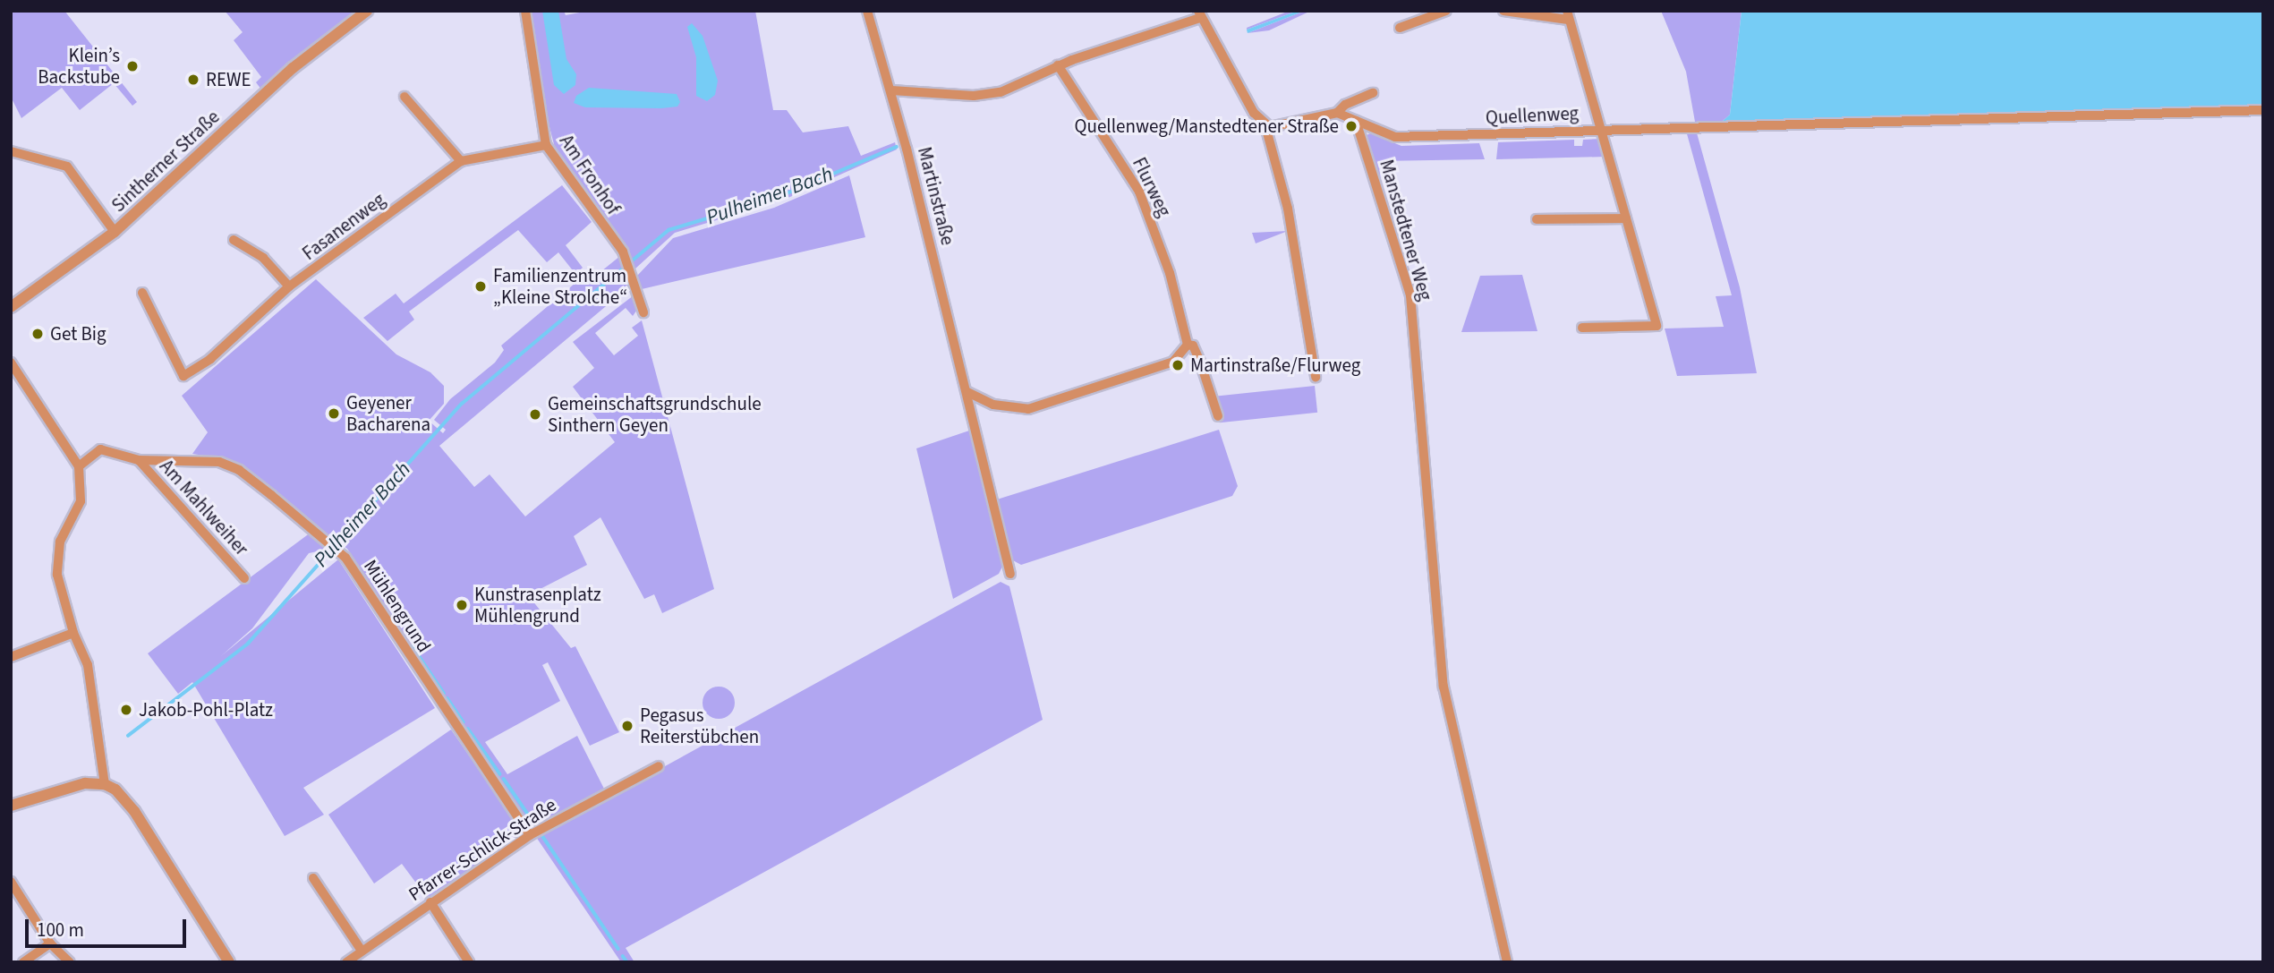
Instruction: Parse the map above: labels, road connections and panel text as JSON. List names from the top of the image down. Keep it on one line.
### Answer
{"streets":{"street":["Quellenweg","Sintherner Straße","Am Fronhof","Flurweg","Martinstraße","Fasanenweg","Manstedtener Weg","Am Mahlweiher","Mühlengrund","Pfarrer-Schlick-Straße"]},"crossings":[["Quellenweg","Manstedtener Weg"],["Am Fronhof","Fasanenweg"],["Am Mahlweiher","Mühlengrund"],["Mühlengrund","Pfarrer-Schlick-Straße"]],"water":["Pulheimer Bach"],"places":["Klein’s Backstube","REWE","Quellenweg/Manstedtener Straße","Familienzentrum „Kleine Strolche“","Get Big","Martinstraße/Flurweg","Geyener Bacharena","Gemeinschaftsgrundschule Sinthern Geyen","Kunstrasenplatz Mühlengrund","Jakob-Pohl-Platz","Pegasus Reiterstübchen"],"scale_bar":"100 m"}
